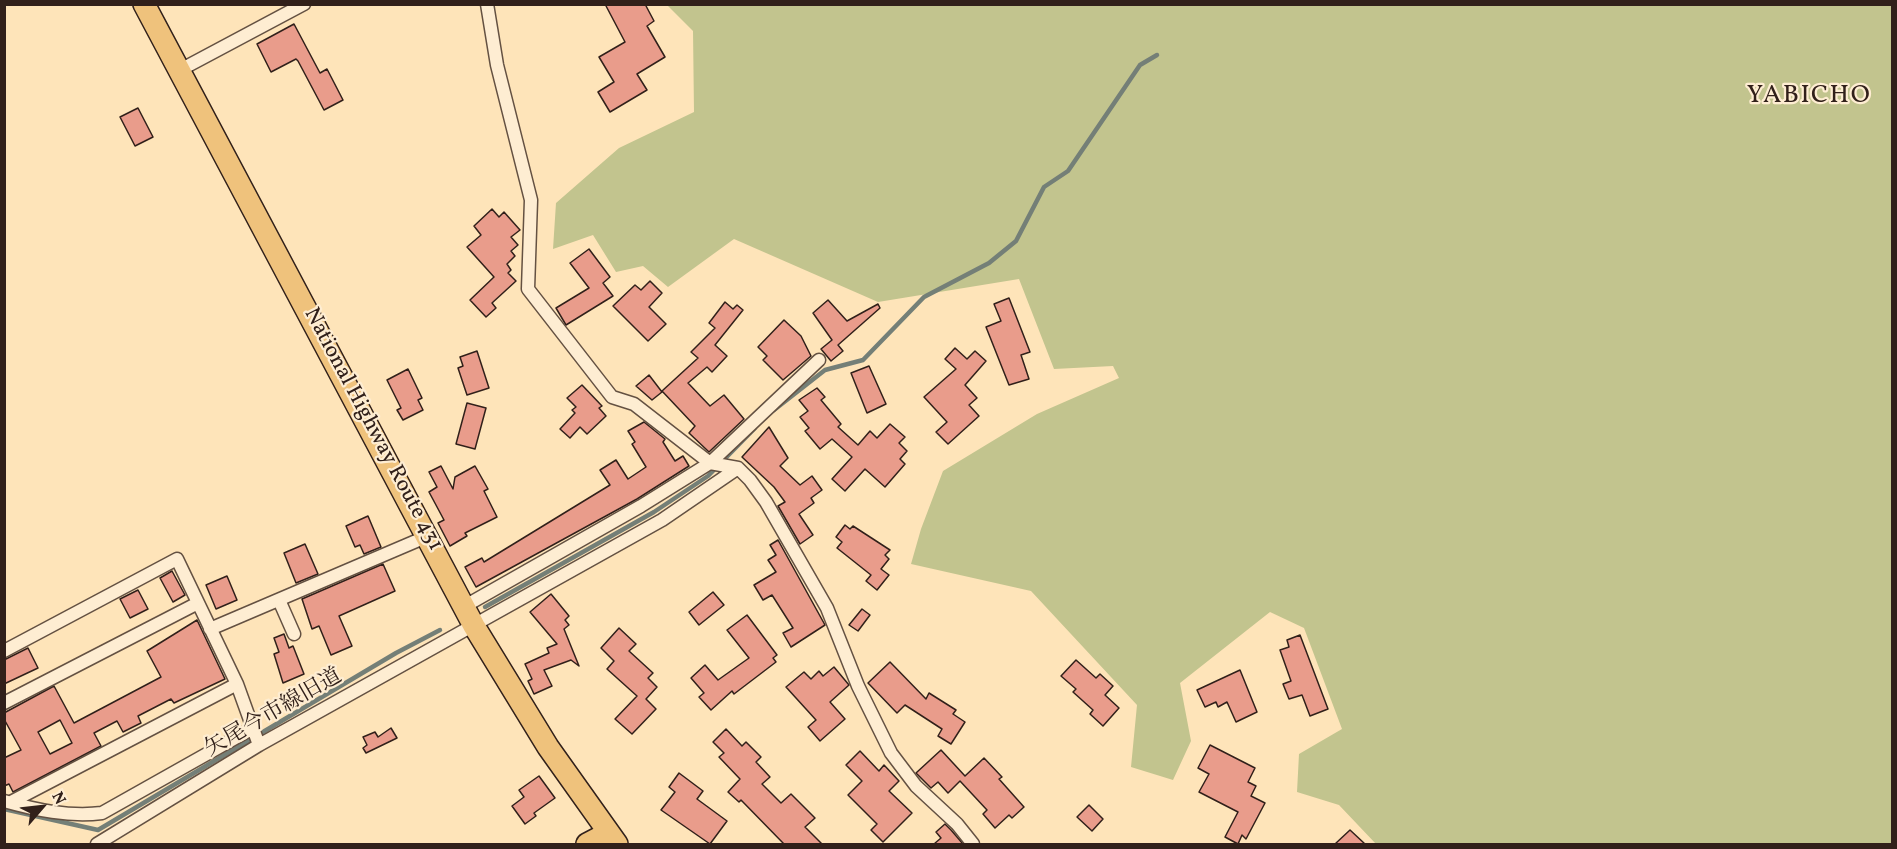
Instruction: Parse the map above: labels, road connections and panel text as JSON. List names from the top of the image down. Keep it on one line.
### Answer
{"streets":{"highway":["National Highway Route 431"],"street":["矢尾今市線旧道"]},"crossings":[["National Highway Route 431","矢尾今市線旧道"]],"districts":["YABICHO"],"north":"top right"}
